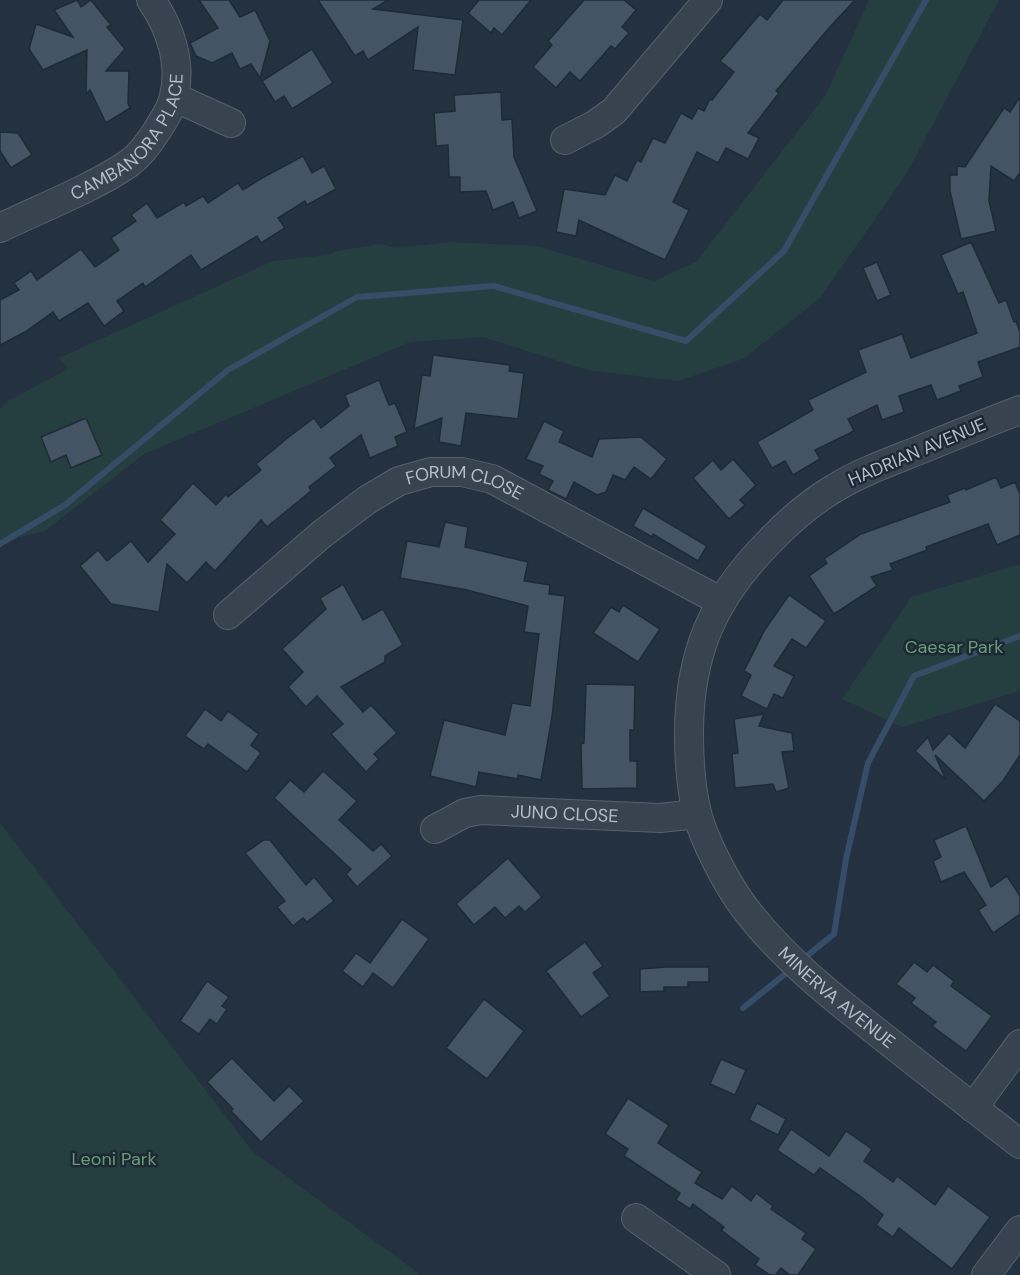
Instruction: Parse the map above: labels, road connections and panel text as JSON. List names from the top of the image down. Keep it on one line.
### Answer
{"streets":{"street":["CAMBANORA PLACE","HADRIAN AVENUE","FORUM CLOSE","JUNO CLOSE","MINERVA AVENUE"]},"crossings":[["HADRIAN AVENUE","FORUM CLOSE"],["HADRIAN AVENUE","JUNO CLOSE"],["HADRIAN AVENUE","MINERVA AVENUE"],["JUNO CLOSE","MINERVA AVENUE"]],"parks":["Caesar Park","Leoni Park"]}
